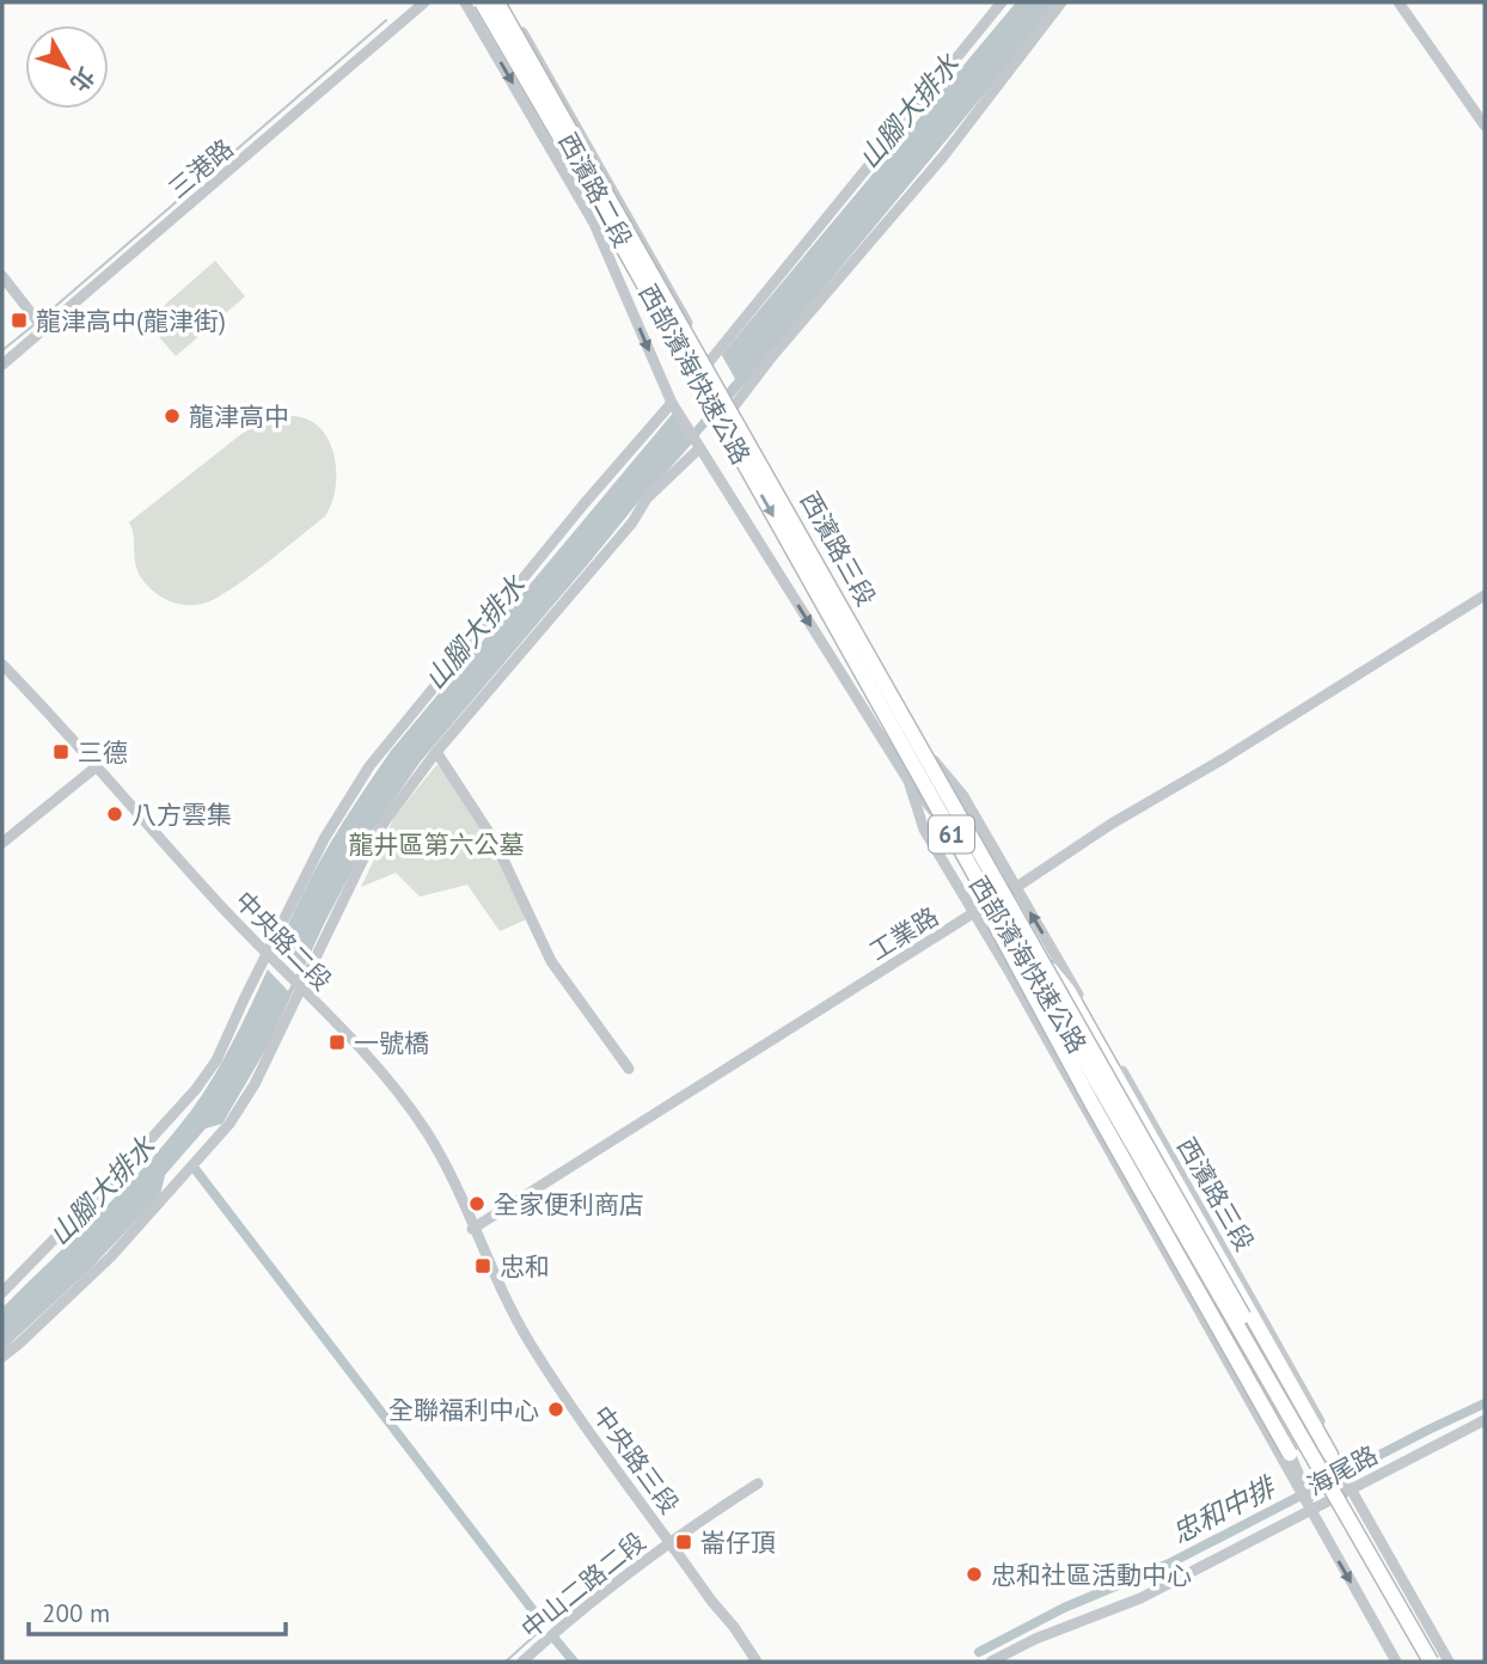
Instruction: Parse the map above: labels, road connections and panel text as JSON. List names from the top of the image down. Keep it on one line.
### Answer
{"streets":{"highway":["西部濱海快速公路","61"],"street":["三港路","西濱路二段","西濱路三段","工業路","中央路二段","中央路三段","海尾路","中山二路二段"]},"crossings":[["西濱路二段","西濱路三段"],["西部濱海快速公路","西濱路三段"],["西部濱海快速公路","工業路"],["西濱路三段","工業路"],["西濱路三段","海尾路"],["工業路","中央路二段"],["中央路二段","中央路三段"],["中央路三段","中山二路二段"]],"water":["山腳大排水","忠和中排"],"parks":["龍井區第六公墓"],"places":{"transit":["龍津高中(龍津街)","三德","一號橋","忠和","崙仔頂"],"other":["龍津高中","八方雲集","全家便利商店","全聯福利中心","忠和社區活動中心"]},"scale_bar":"200 m","north":"bottom right"}
